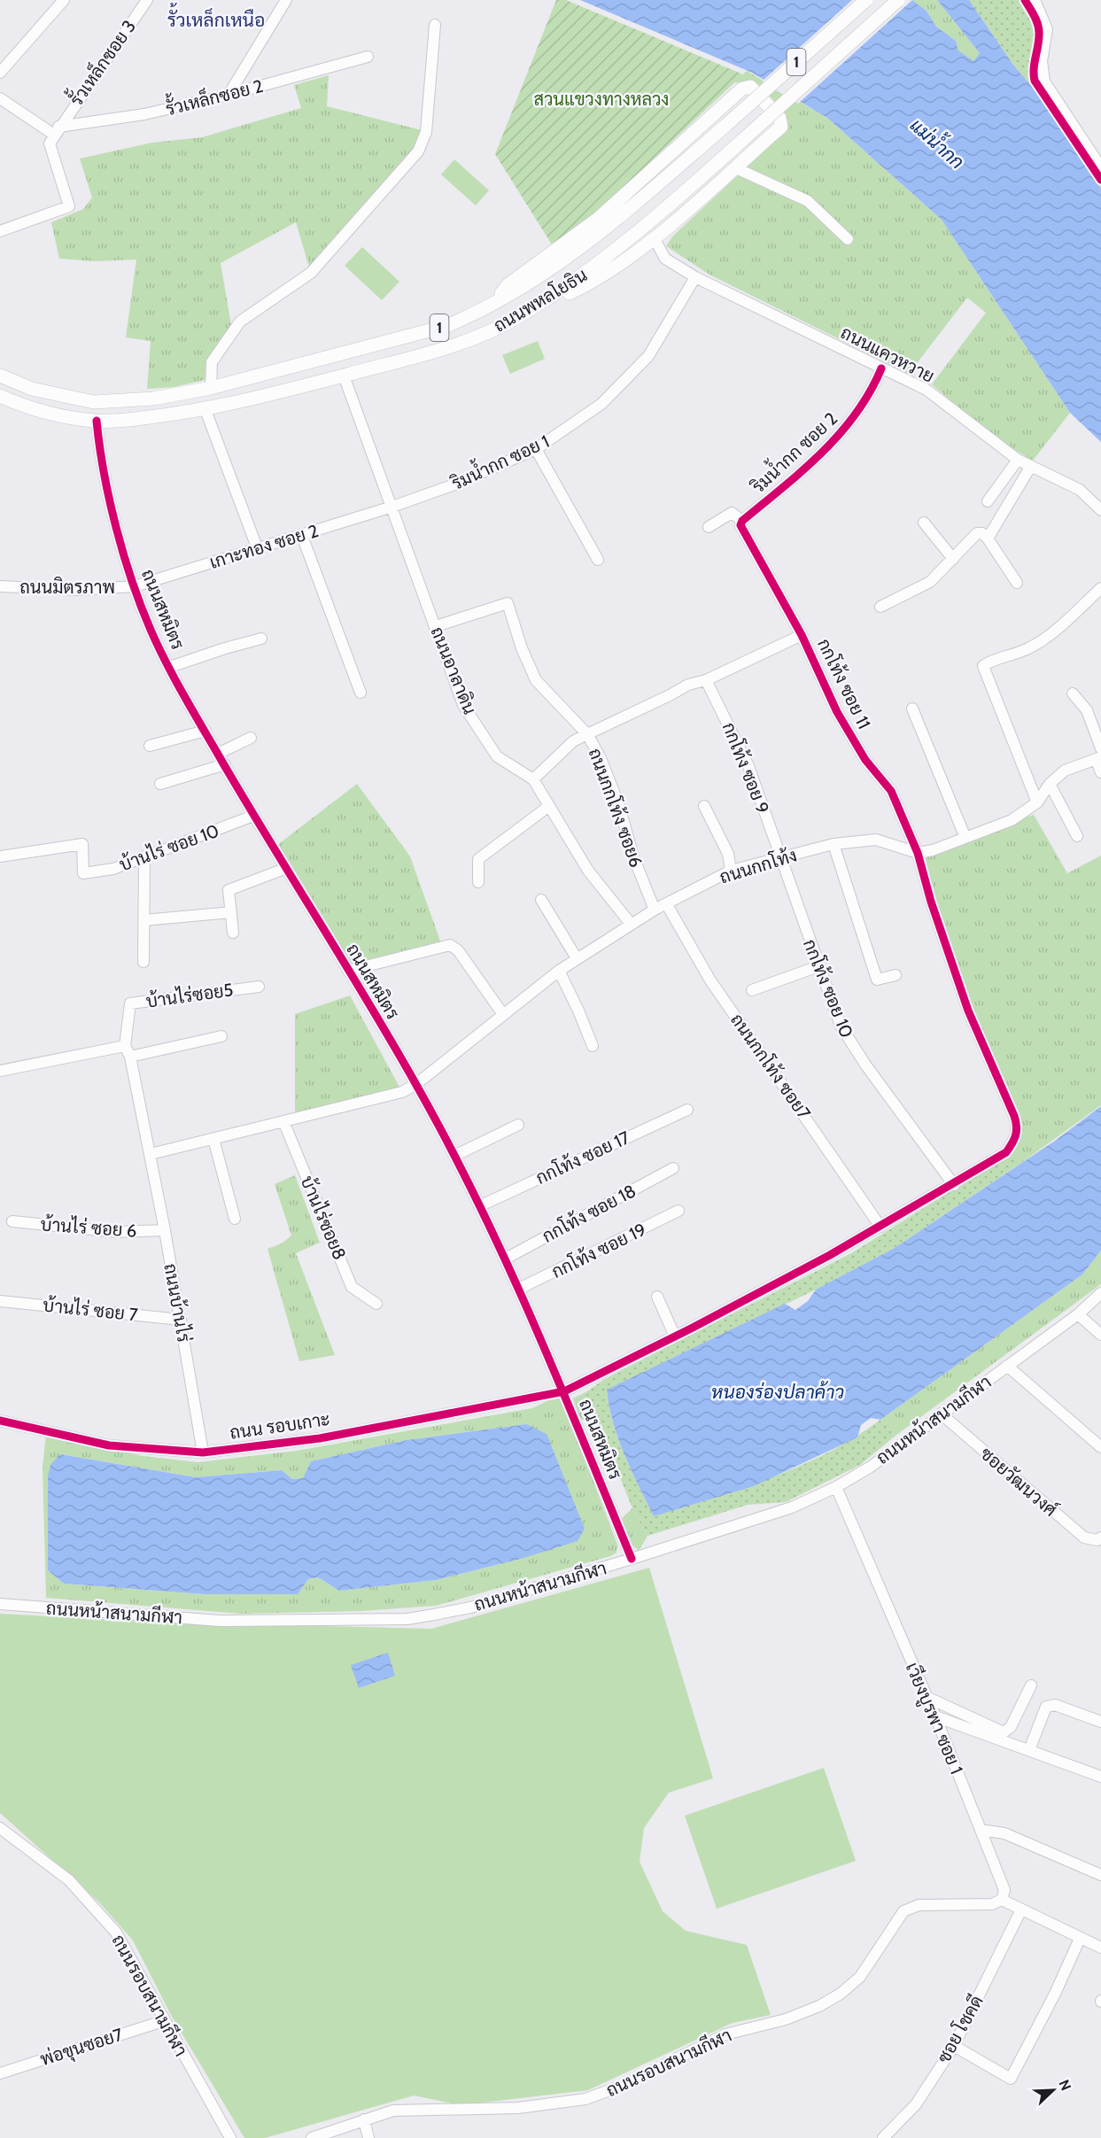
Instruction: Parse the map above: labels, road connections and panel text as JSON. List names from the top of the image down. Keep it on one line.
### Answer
{"streets":{"main road":["1","ถนนพหลโยธิน"],"street":["รั้วเหล็กซอย 3","รั้วเหล็กซอย 2","ถนนแควหวาย","ริมน้ำกก ซอย 2","ริมน้ำกก ซอย 1","เกาะทอง ซอย 2","ถนนมิตรภาพ","ถนนสหมิตร","ถนนอาลาดิน","กกโท้ง ซอย 11","กกโท้ง ซอย 9","ถนนกกโท้ง ซอย6","บ้านไร่ ซอย 10","ถนนกกโท้ง","กกโท้ง ซอย 10","บ้านไร่ซอย5","ถนนกกโท้ง ซอย7","กกโท้ง ซอย 17","กกโท้ง ซอย 18","บ้านไร่ซอย8","บ้านไร่ ซอย 6","กกโท้ง ซอย 19","ถนนบ้านไร่","บ้านไร่ ซอย 7","ถนนหน้าสนามกีฬา","ถนน รอบเกาะ","ซอยวัฒนวงศ์","เวียงบูรพา ซอย 1","ถนนรอบสนามกีฬา","ซอย โชคดี","พ่อขุนซอย7"]},"crossings":[["รั้วเหล็กซอย 3","รั้วเหล็กซอย 2"],["ถนนพหลโยธิน","ถนนสหมิตร"],["ถนนพหลโยธิน","ถนนอาลาดิน"],["ถนนแควหวาย","ริมน้ำกก ซอย 2"],["ถนนแควหวาย","ริมน้ำกก ซอย 1"],["ริมน้ำกก ซอย 2","กกโท้ง ซอย 11"],["ริมน้ำกก ซอย 1","เกาะทอง ซอย 2"],["ริมน้ำกก ซอย 1","ถนนอาลาดิน"],["เกาะทอง ซอย 2","ถนนมิตรภาพ"],["เกาะทอง ซอย 2","ถนนสหมิตร"],["เกาะทอง ซอย 2","ถนนอาลาดิน"],["ถนนมิตรภาพ","ถนนสหมิตร"],["ถนนสหมิตร","บ้านไร่ ซอย 10"],["ถนนสหมิตร","ถนนกกโท้ง"],["ถนนสหมิตร","กกโท้ง ซอย 17"],["ถนนสหมิตร","กกโท้ง ซอย 18"],["ถนนสหมิตร","กกโท้ง ซอย 19"],["ถนนสหมิตร","ถนนหน้าสนามกีฬา"],["ถนนสหมิตร","ถนน รอบเกาะ"],["ถนนอาลาดิน","ถนนกกโท้ง ซอย6"],["ถนนอาลาดิน","ถนนกกโท้ง"],["กกโท้ง ซอย 11","ถนนกกโท้ง"],["กกโท้ง ซอย 11","กกโท้ง ซอย 10"],["กกโท้ง ซอย 11","ถนน รอบเกาะ"],["กกโท้ง ซอย 9","ถนนกกโท้ง"],["กกโท้ง ซอย 9","กกโท้ง ซอย 10"],["ถนนกกโท้ง ซอย6","ถนนกกโท้ง"],["ถนนกกโท้ง","กกโท้ง ซอย 10"],["ถนนกกโท้ง","ถนนกกโท้ง ซอย7"],["กกโท้ง ซอย 10","ถนน รอบเกาะ"],["บ้านไร่ซอย5","ถนนบ้านไร่"],["ถนนกกโท้ง ซอย7","ถนน รอบเกาะ"],["บ้านไร่ ซอย 6","ถนนบ้านไร่"],["ถนนบ้านไร่","บ้านไร่ ซอย 7"],["ถนนบ้านไร่","ถนน รอบเกาะ"],["ถนนหน้าสนามกีฬา","ซอยวัฒนวงศ์"],["ถนนหน้าสนามกีฬา","เวียงบูรพา ซอย 1"],["ถนนรอบสนามกีฬา","พ่อขุนซอย7"]],"districts":["รั้วเหล็กเหนือ"],"water":["แม่น้ำกก","หนองร่องปลาค้าว"],"parks":["สวนแขวงทางหลวง"],"north":"top right"}
